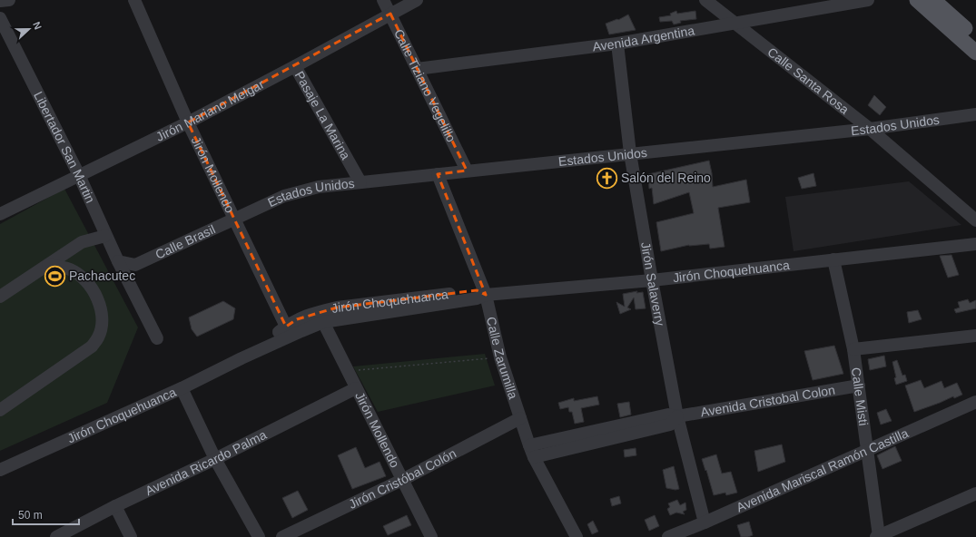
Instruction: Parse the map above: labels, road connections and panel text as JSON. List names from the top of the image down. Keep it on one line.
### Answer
{"streets":{"street":["Avenida Argentina","Calle Santa Rosa","Calle Tiziano Vegelillo","Jirón Mariano Melgar","Pasaje La Marina","Estados Unidos","Libertador San Martin","Jirón Mollendo","Calle Brasil","Jirón Choquehuanca","Jirón Salaverry","Calle Zarumilla","Calle Misti","Avenida Cristobal Colon","Avenida Ricardo Palma","Avenida Mariscal Ramón Castilla","Jirón Cristóbal Colón"]},"crossings":[["Avenida Argentina","Calle Santa Rosa"],["Avenida Argentina","Calle Tiziano Vegelillo"],["Avenida Argentina","Jirón Salaverry"],["Calle Santa Rosa","Estados Unidos"],["Calle Tiziano Vegelillo","Jirón Mariano Melgar"],["Calle Tiziano Vegelillo","Estados Unidos"],["Jirón Mariano Melgar","Pasaje La Marina"],["Jirón Mariano Melgar","Libertador San Martin"],["Jirón Mariano Melgar","Jirón Mollendo"],["Pasaje La Marina","Estados Unidos"],["Estados Unidos","Jirón Mollendo"],["Estados Unidos","Calle Brasil"],["Estados Unidos","Jirón Salaverry"],["Estados Unidos","Calle Zarumilla"],["Libertador San Martin","Calle Brasil"],["Jirón Mollendo","Calle Brasil"],["Jirón Mollendo","Jirón Choquehuanca"],["Jirón Mollendo","Avenida Ricardo Palma"],["Jirón Mollendo","Jirón Cristóbal Colón"],["Jirón Choquehuanca","Jirón Salaverry"],["Jirón Choquehuanca","Calle Zarumilla"],["Jirón Choquehuanca","Calle Misti"],["Jirón Salaverry","Avenida Cristobal Colon"],["Jirón Salaverry","Avenida Mariscal Ramón Castilla"],["Calle Zarumilla","Avenida Cristobal Colon"],["Calle Zarumilla","Jirón Cristóbal Colón"],["Calle Misti","Avenida Cristobal Colon"],["Calle Misti","Avenida Mariscal Ramón Castilla"]],"places":{"church":["Salón del Reino"],"sports":["Pachacutec"]},"scale_bar":"50 m","north":"right"}
